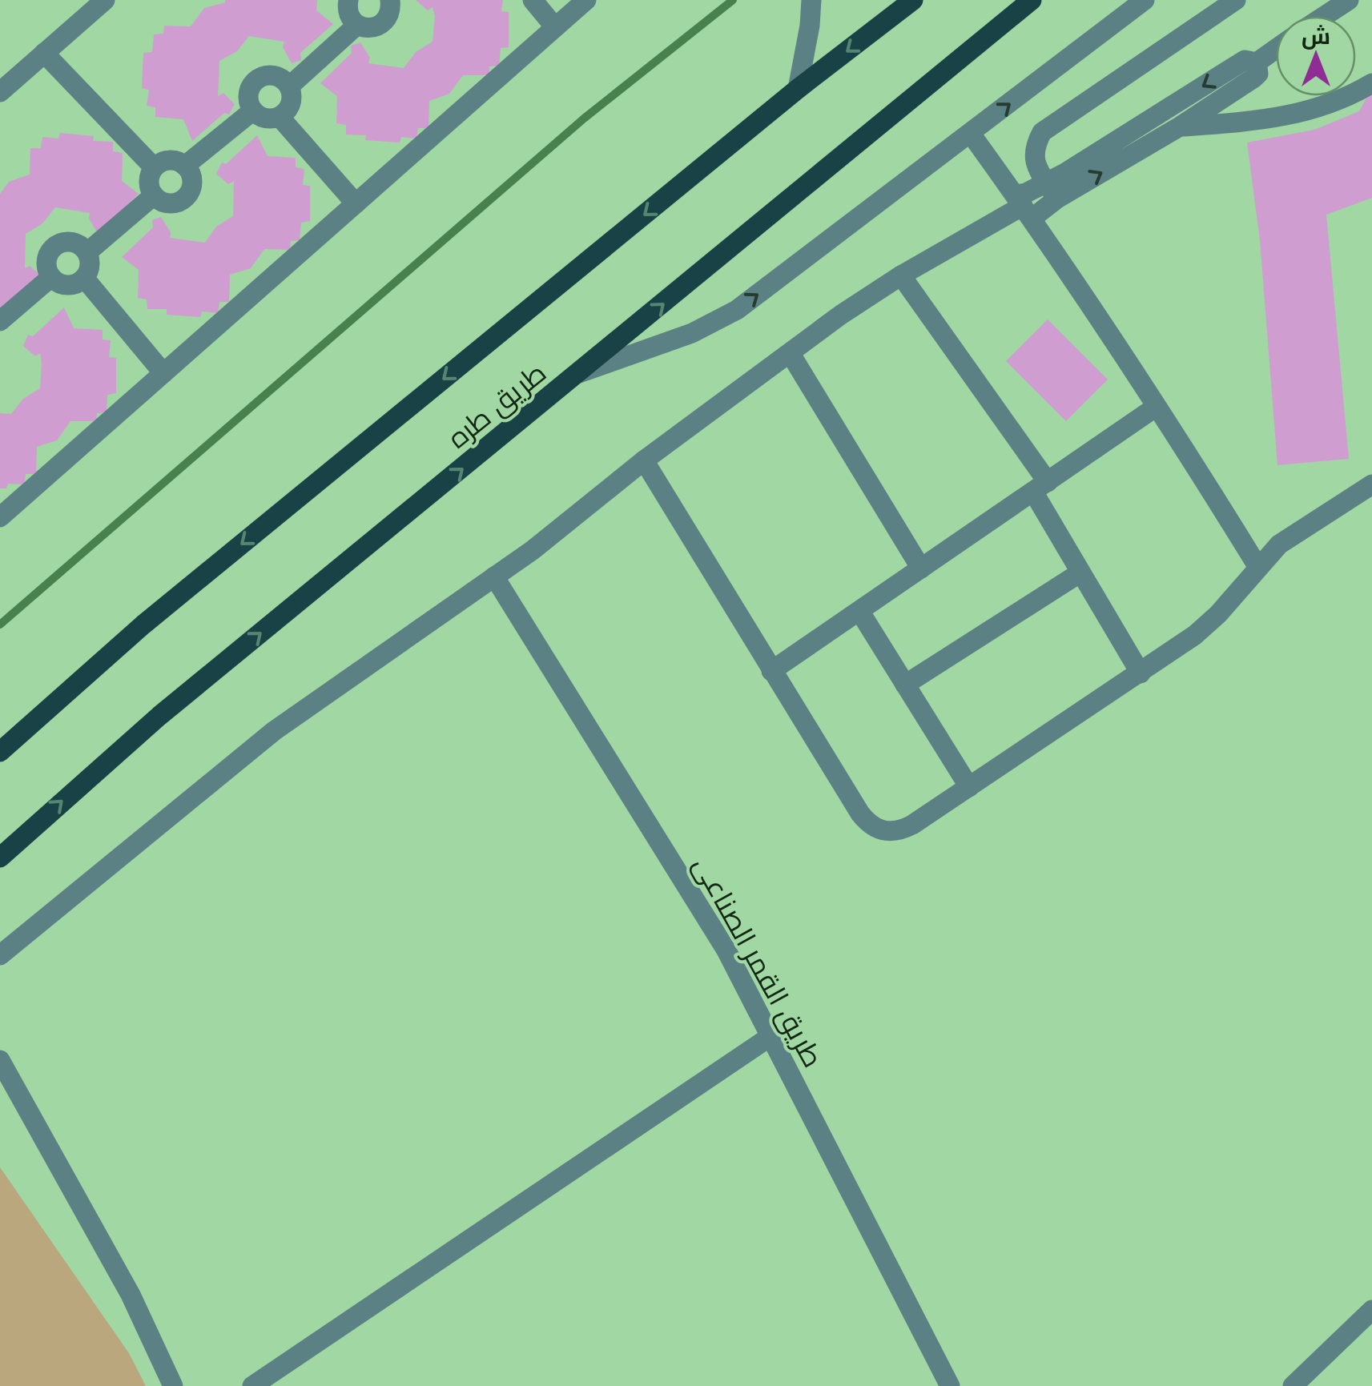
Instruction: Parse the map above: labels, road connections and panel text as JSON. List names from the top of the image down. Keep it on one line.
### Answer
{"streets":{"main road":["طريق طره"],"street":["طريق القمر الصناعى"]},"north":"top"}
